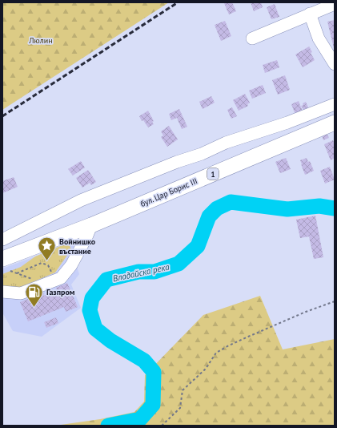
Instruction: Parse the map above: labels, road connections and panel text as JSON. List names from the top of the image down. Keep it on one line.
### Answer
{"streets":{"main road":["1","бул. Цар Борис III"]},"water":["Владайска река"],"parks":["Люлин"],"places":{"place":["Войнишко въстание"],"fuel station":["Газпром"]}}
